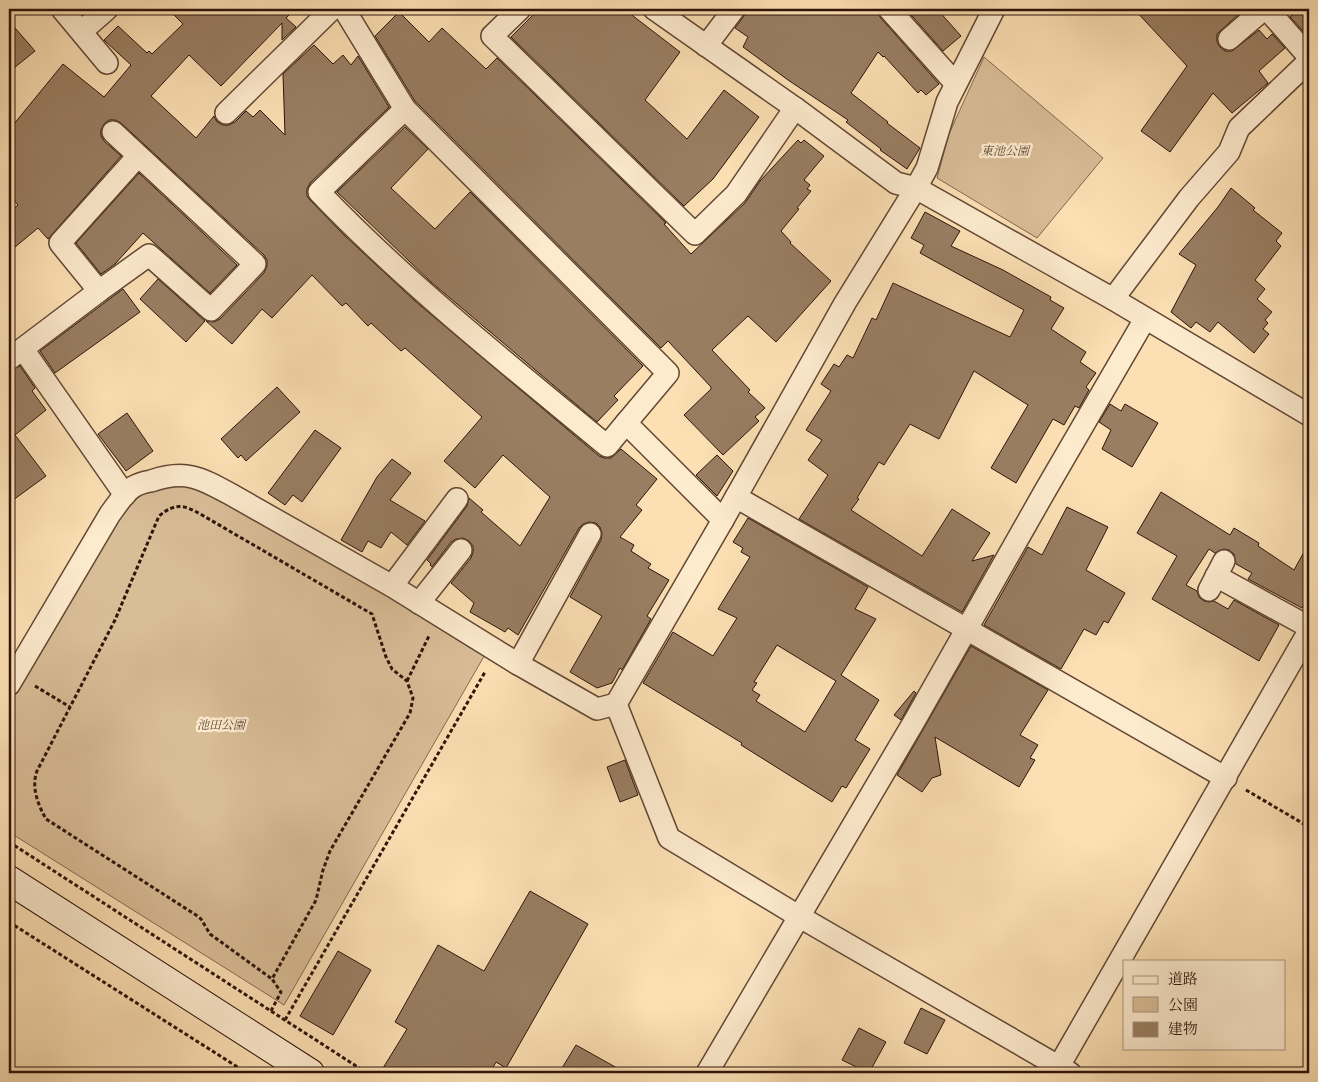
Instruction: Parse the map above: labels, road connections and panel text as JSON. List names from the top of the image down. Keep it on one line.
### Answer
{"parks":["東池公園","池田公園"],"legend":["道路","公園","建物"]}
